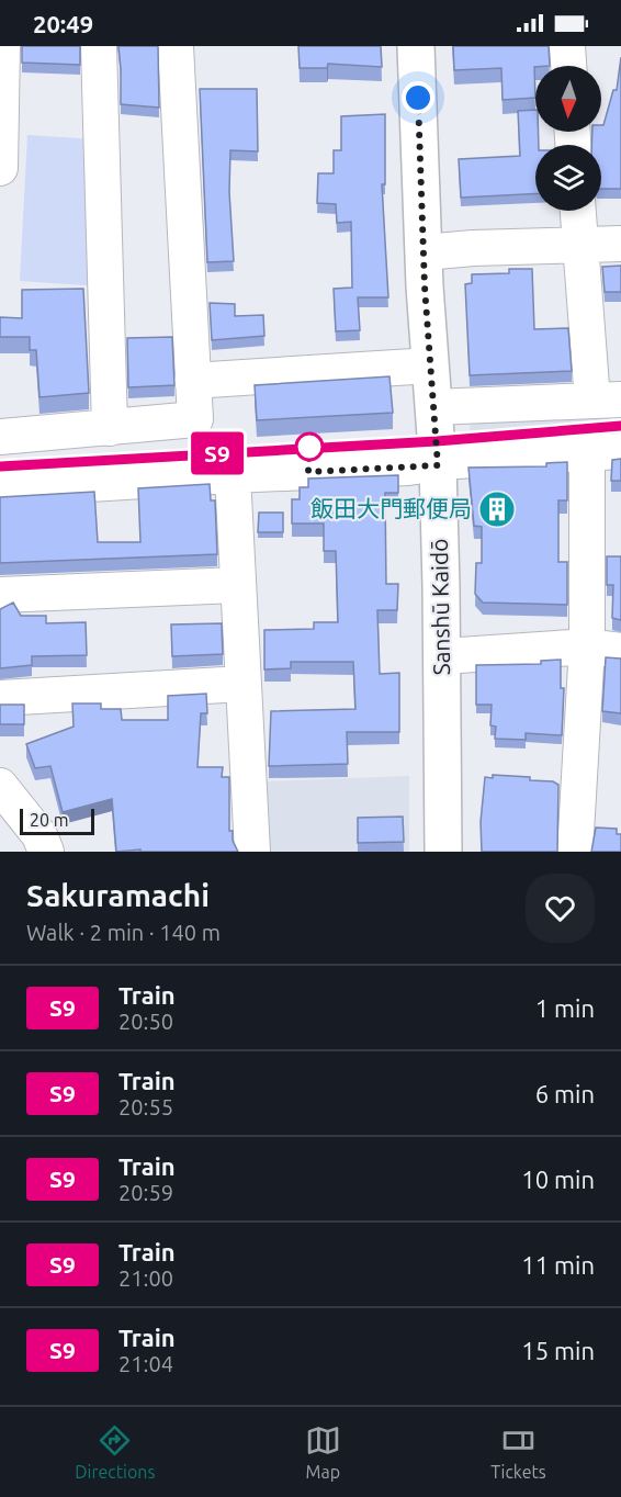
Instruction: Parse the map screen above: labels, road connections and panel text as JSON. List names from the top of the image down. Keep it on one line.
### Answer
{"streets":{"main road":["Sanshū Kaidō"]},"places":{"building":["飯田大門郵便局"]},"scale_bar":"20 m","north":"bottom","page":{"status":"20:49","on_map":"S9","scale":"20 m","heading":["Sakuramachi","Walk · 2 min · 140 m"],"list":[{"mark":"S9","name":"Train","note":"20:50","value":"1 min"},{"mark":"S9","name":"Train","note":"20:55","value":"6 min"},{"mark":"S9","name":"Train","note":"20:59","value":"10 min"},{"mark":"S9","name":"Train","note":"21:00","value":"11 min"},{"mark":"S9","name":"Train","note":"21:04","value":"15 min"}],"tabs":["Directions","Map","Tickets"]}}
